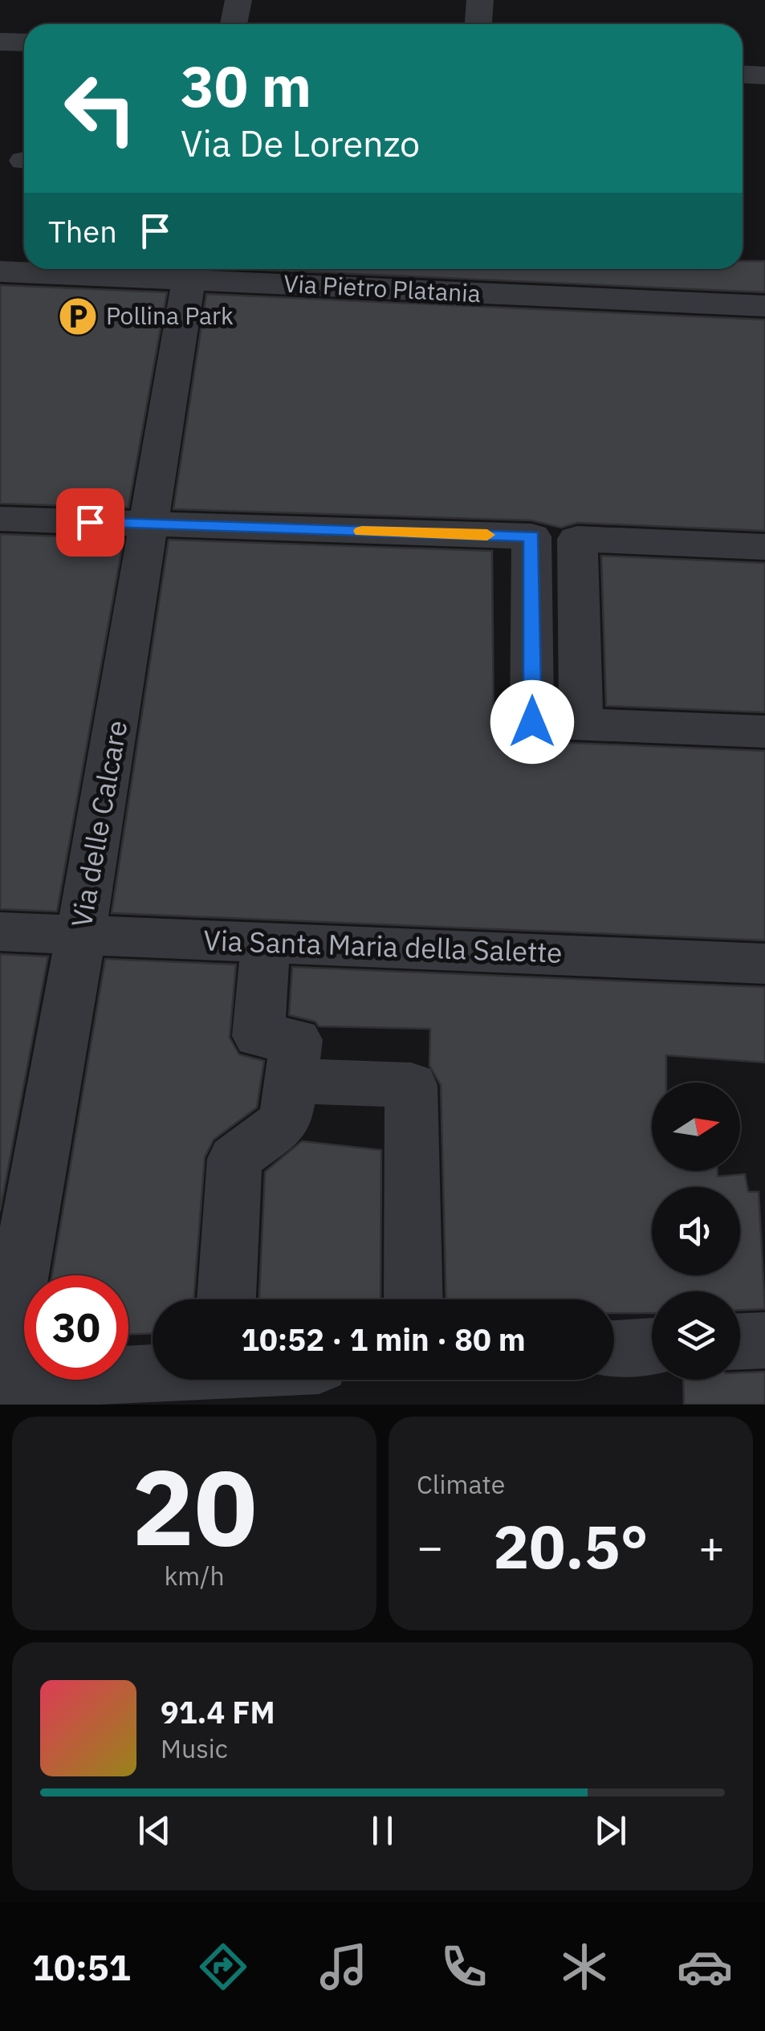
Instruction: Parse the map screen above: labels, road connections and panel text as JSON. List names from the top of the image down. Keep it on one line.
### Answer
{"streets":{"street":["Via Pietro Platania","Via delle Calcare","Via Santa Maria della Salette"]},"crossings":[["Via Pietro Platania","Via delle Calcare"],["Via delle Calcare","Via Santa Maria della Salette"]],"places":{"parking":["Pollina Park"]},"north":"right","page":{"turn":["30 m","Via De Lorenzo"],"then":"Then","limit":"30","trip":"10:52 · 1 min · 80 m","tile":[["20","km/h"],"Climate"],"heat":["−","20.5°","+"],"song":["91.4 FM","Music"],"tabs":"10:51"}}
